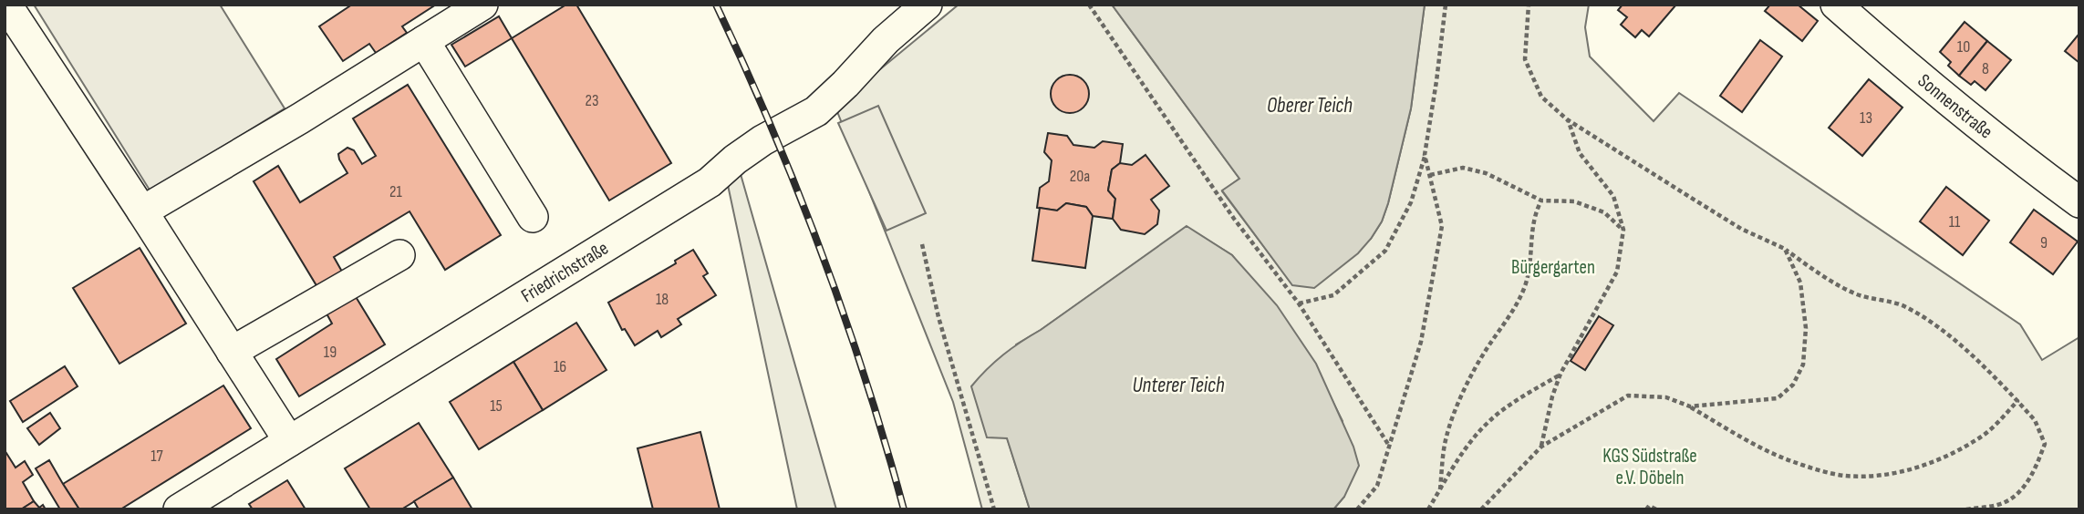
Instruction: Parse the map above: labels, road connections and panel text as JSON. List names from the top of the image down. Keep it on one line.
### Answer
{"streets":{"street":["Sonnenstraße","Friedrichstraße"]},"water":["Oberer Teich","Unterer Teich"],"parks":["Bürgergarten","KGS Südstraße e.V. Döbeln"],"house_numbers":["10","8","23","13","20a","21","11","9","18","19","16","15","17"]}
